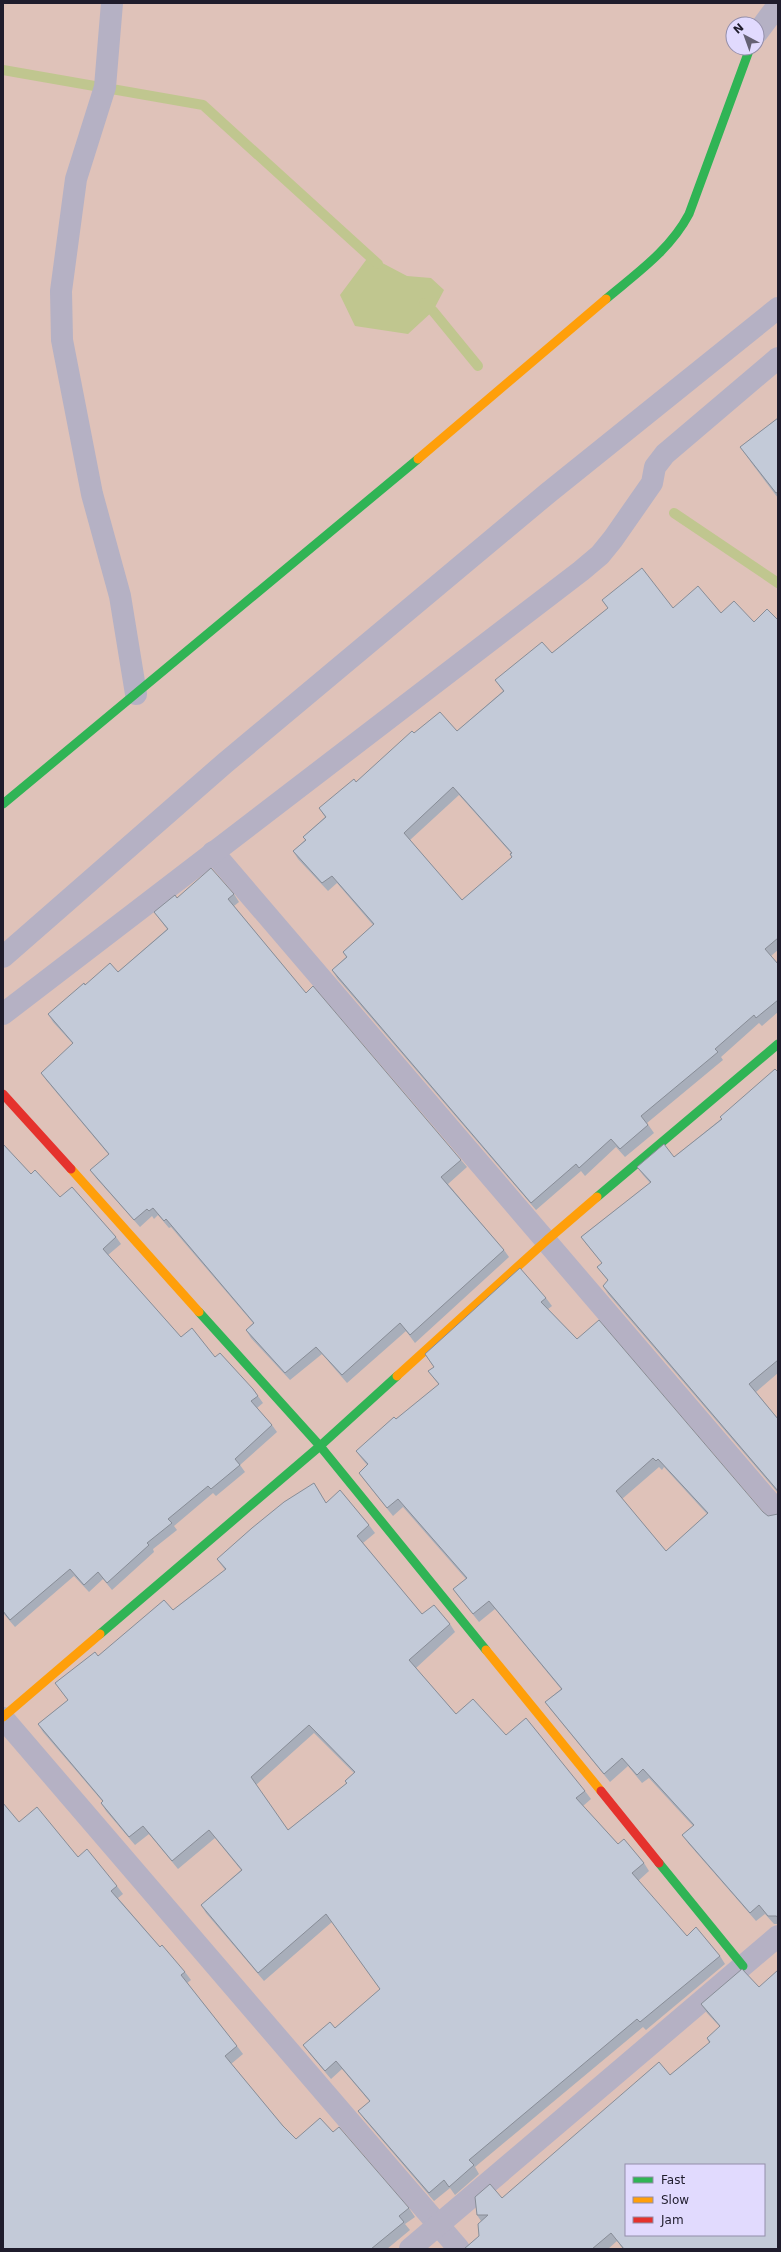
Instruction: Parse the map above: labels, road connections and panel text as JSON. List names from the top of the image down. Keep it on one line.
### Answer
{"legend":["Fast","Slow","Jam"],"north":"top left"}
